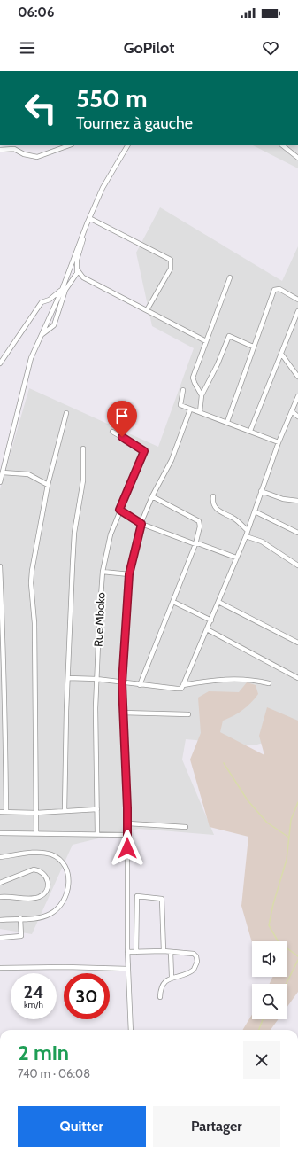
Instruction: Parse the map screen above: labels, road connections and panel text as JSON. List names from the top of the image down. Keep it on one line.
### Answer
{"streets":{"street":["Rue Mboko"]},"page":{"status":"06:06","header":"GoPilot","turn":["550 m","Tournez à gauche"],"speed":"24 km/h","limit":"30","heading":["2 min","740 m · 06:08"],"buttons":["Quitter","Partager"]}}
